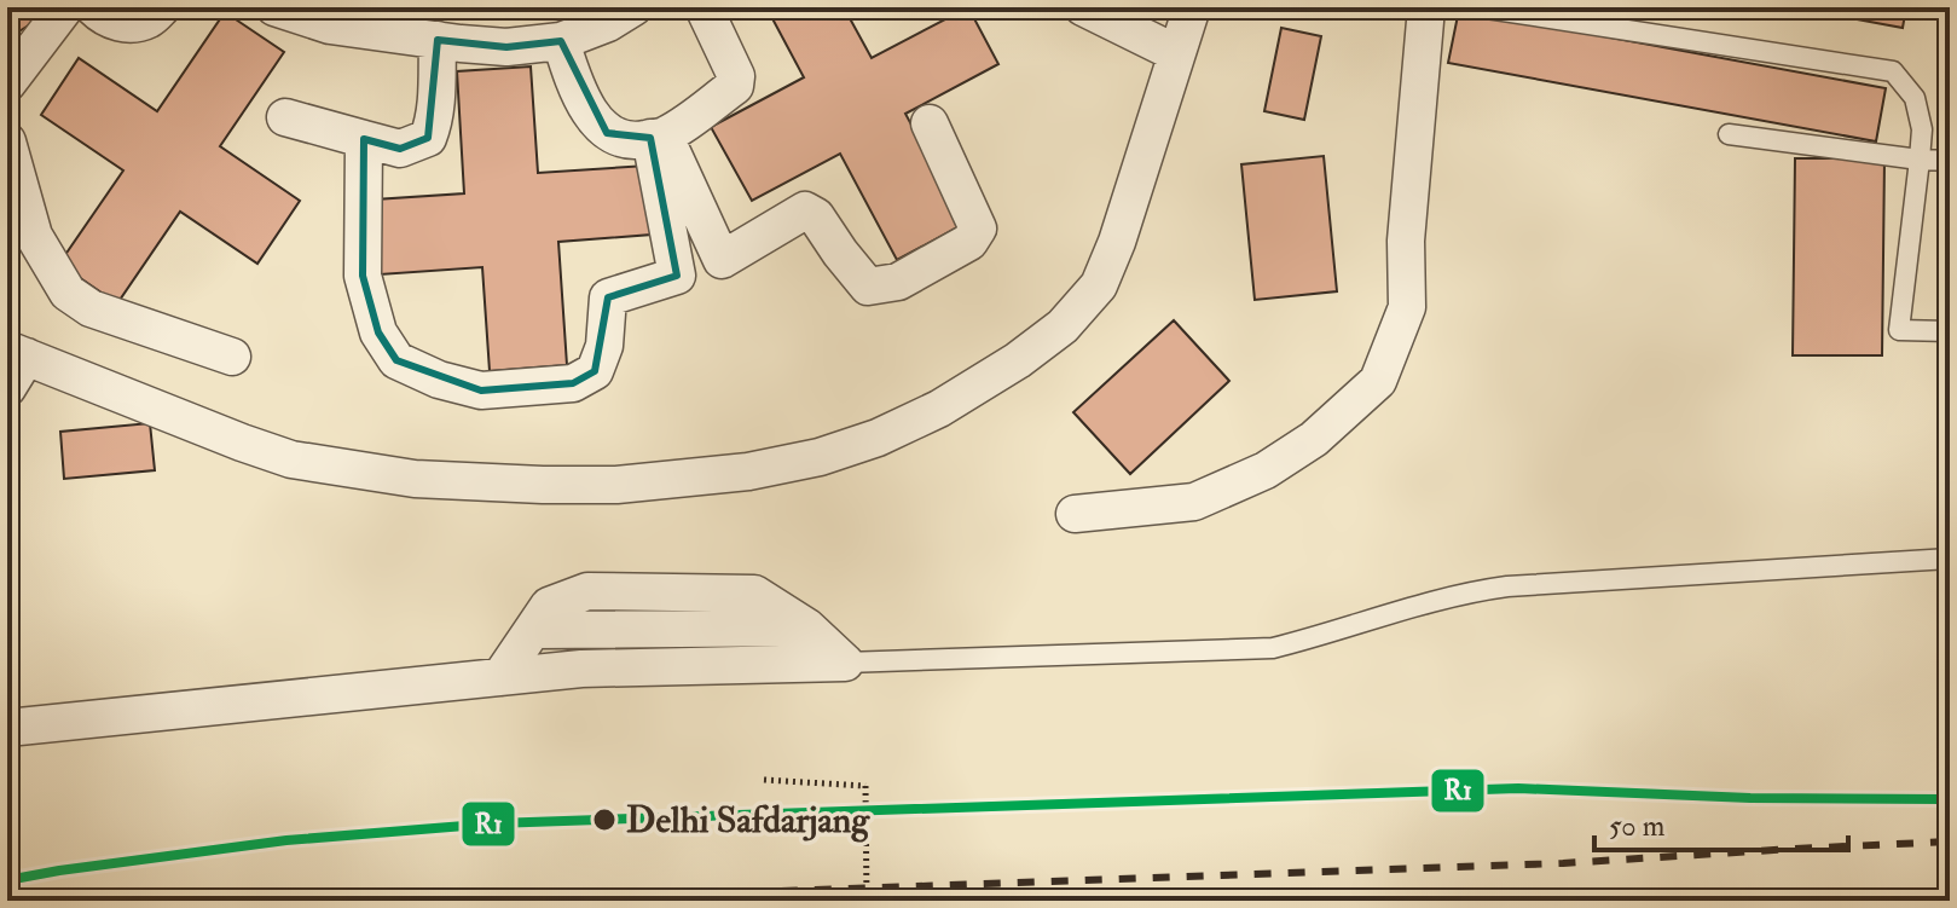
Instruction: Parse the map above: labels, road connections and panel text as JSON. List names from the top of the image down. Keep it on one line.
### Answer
{"places":["Delhi Safdarjang"],"lines":["transit line R1"],"scale_bar":"50 m"}
